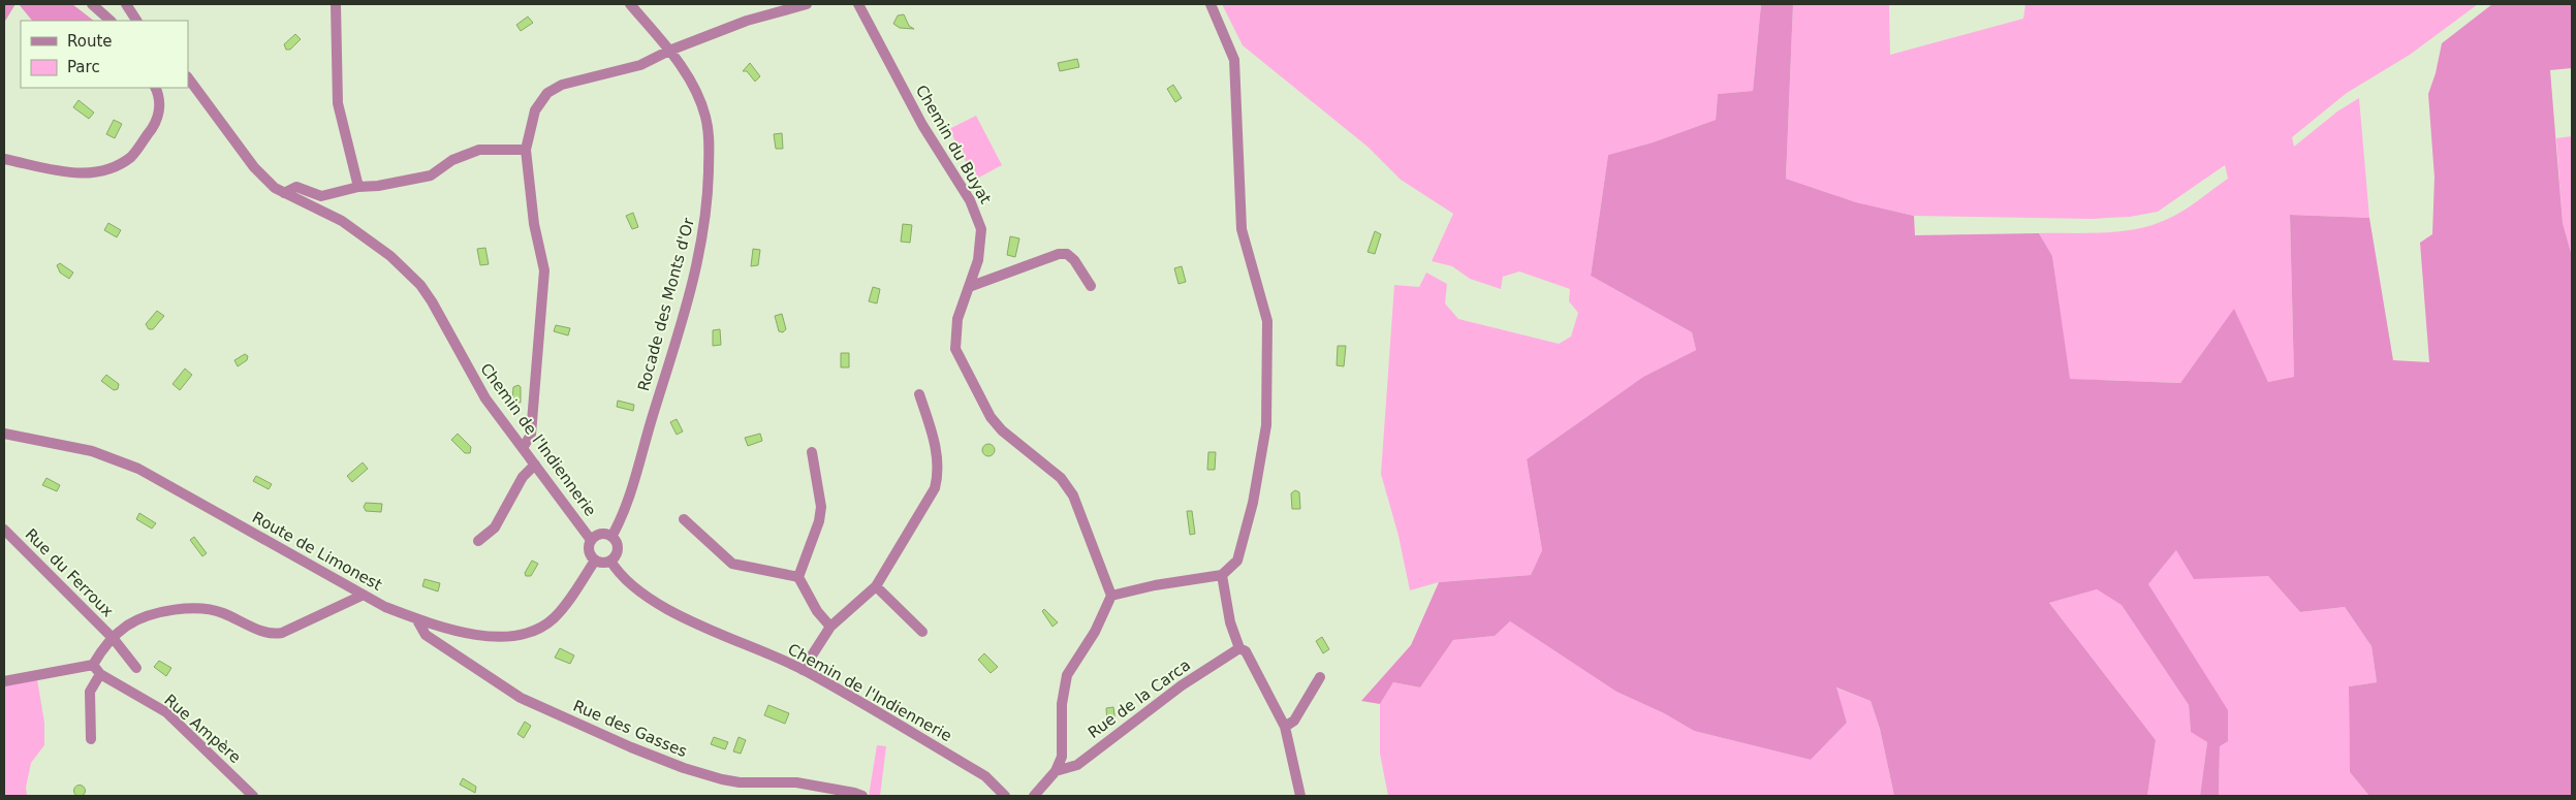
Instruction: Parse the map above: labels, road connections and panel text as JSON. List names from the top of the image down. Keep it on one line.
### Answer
{"streets":{"street":["Chemin du Buyat","Rocade des Monts d'Or","Chemin de l'Indiennerie","Route de Limonest","Rue du Ferroux","Rue de la Carca","Rue Ampère","Rue des Gasses"]},"crossings":[["Rocade des Monts d'Or","Chemin de l'Indiennerie"],["Rocade des Monts d'Or","Route de Limonest"],["Chemin de l'Indiennerie","Route de Limonest"],["Route de Limonest","Rue des Gasses"]],"legend":["Route","Parc"]}
